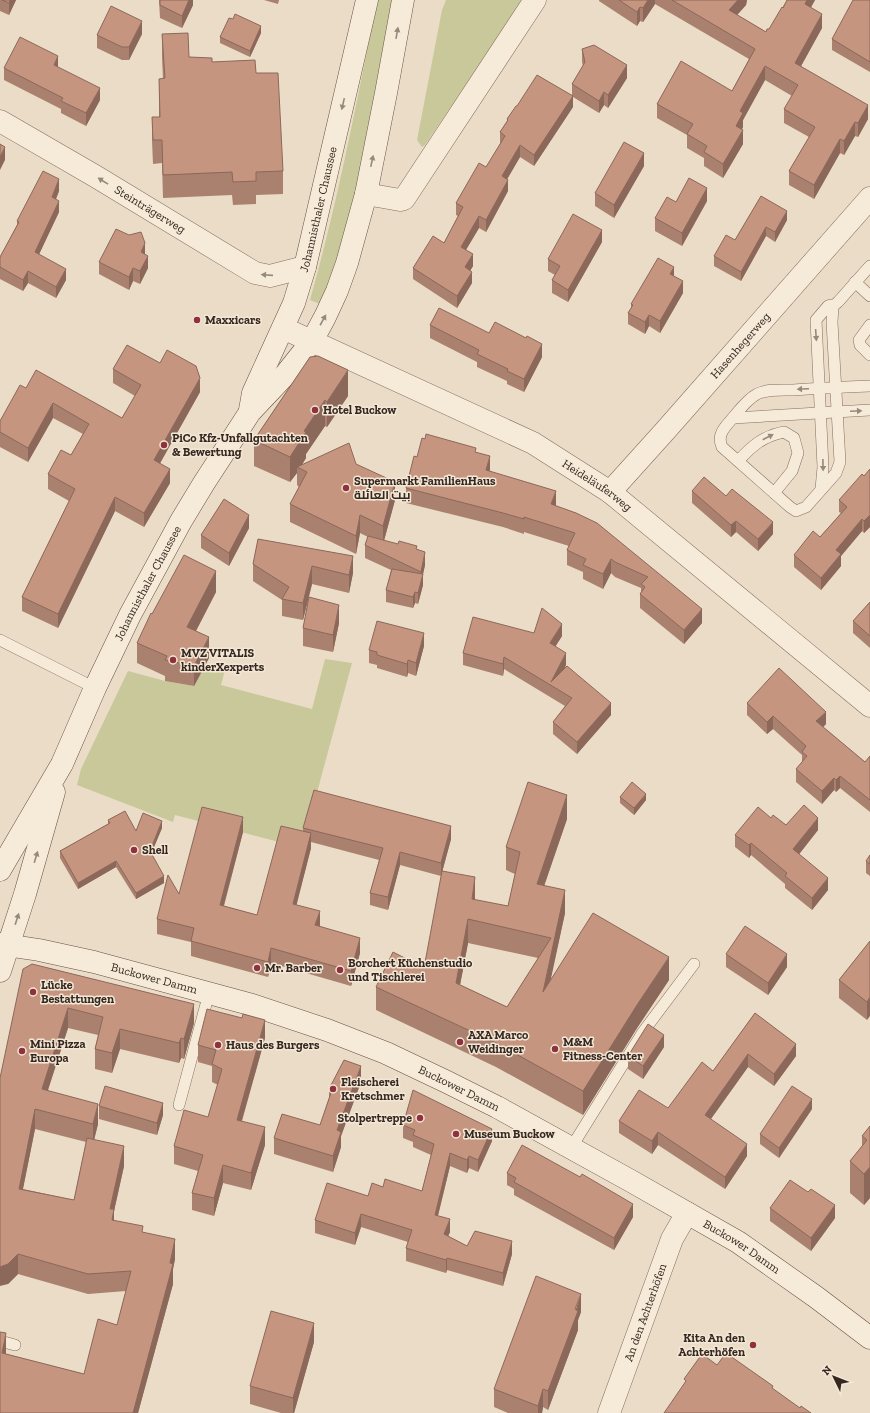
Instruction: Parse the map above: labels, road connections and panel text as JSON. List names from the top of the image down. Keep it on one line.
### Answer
{"streets":{"main road":["Johannisthaler Chaussee","Steinträgerweg","Hasenhegerweg","Heideläuferweg","Buckower Damm","An den Achterhöfen"]},"crossings":[["Johannisthaler Chaussee","Steinträgerweg"],["Johannisthaler Chaussee","Heideläuferweg"],["Johannisthaler Chaussee","Buckower Damm"],["Hasenhegerweg","Heideläuferweg"],["Buckower Damm","An den Achterhöfen"]],"one_way":["Steinträgerweg"],"places":["Maxxicars","Hotel Buckow","PiCo Kfz-Unfallgutachten & Bewertung","Supermarkt FamilienHaus بيت العائلة","MVZ VITALIS kinderXexperts","Shell","Mr. Barber","Borchert Küchenstudio und Tischlerei","Lücke Bestattungen","AXA Marco Weidinger","Haus des Burgers","M&M Fitness-Center","Mini Pizza Europa","Fleischerei Kretschmer","Stolpertreppe","Museum Buckow","Kita An den Achterhöfen"],"north":"top left"}
